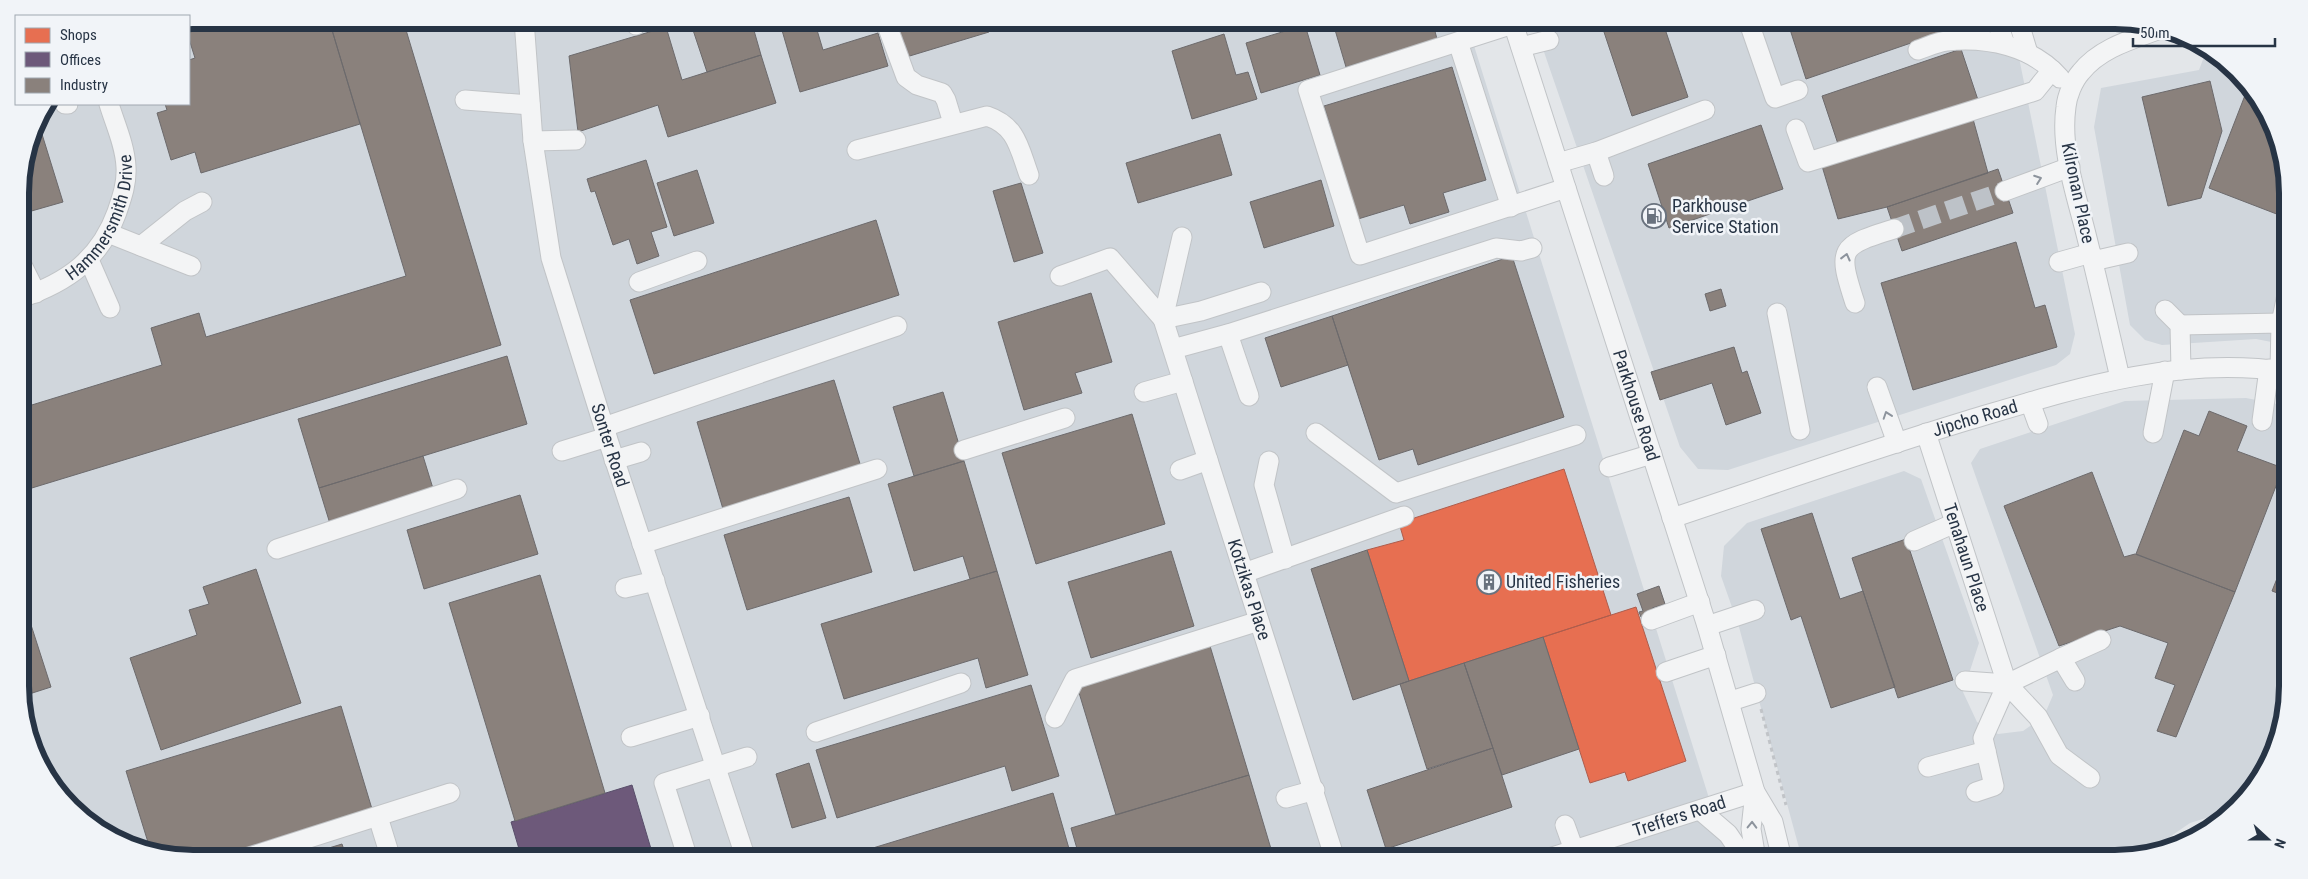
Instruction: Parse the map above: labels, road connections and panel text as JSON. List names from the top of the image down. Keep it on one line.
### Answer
{"streets":{"street":["Kilronan Place","Hammersmith Drive","Parkhouse Road","Jipcho Road","Sonter Road","Tenahaun Place","Kotzikas Place","Treffers Road"]},"crossings":[["Kilronan Place","Jipcho Road"],["Parkhouse Road","Jipcho Road"],["Parkhouse Road","Treffers Road"],["Jipcho Road","Tenahaun Place"]],"places":{"fuel station":["Parkhouse Service Station"],"building":["United Fisheries"]},"legend":["Shops","Offices","Industry"],"scale_bar":"50 m","north":"right"}
